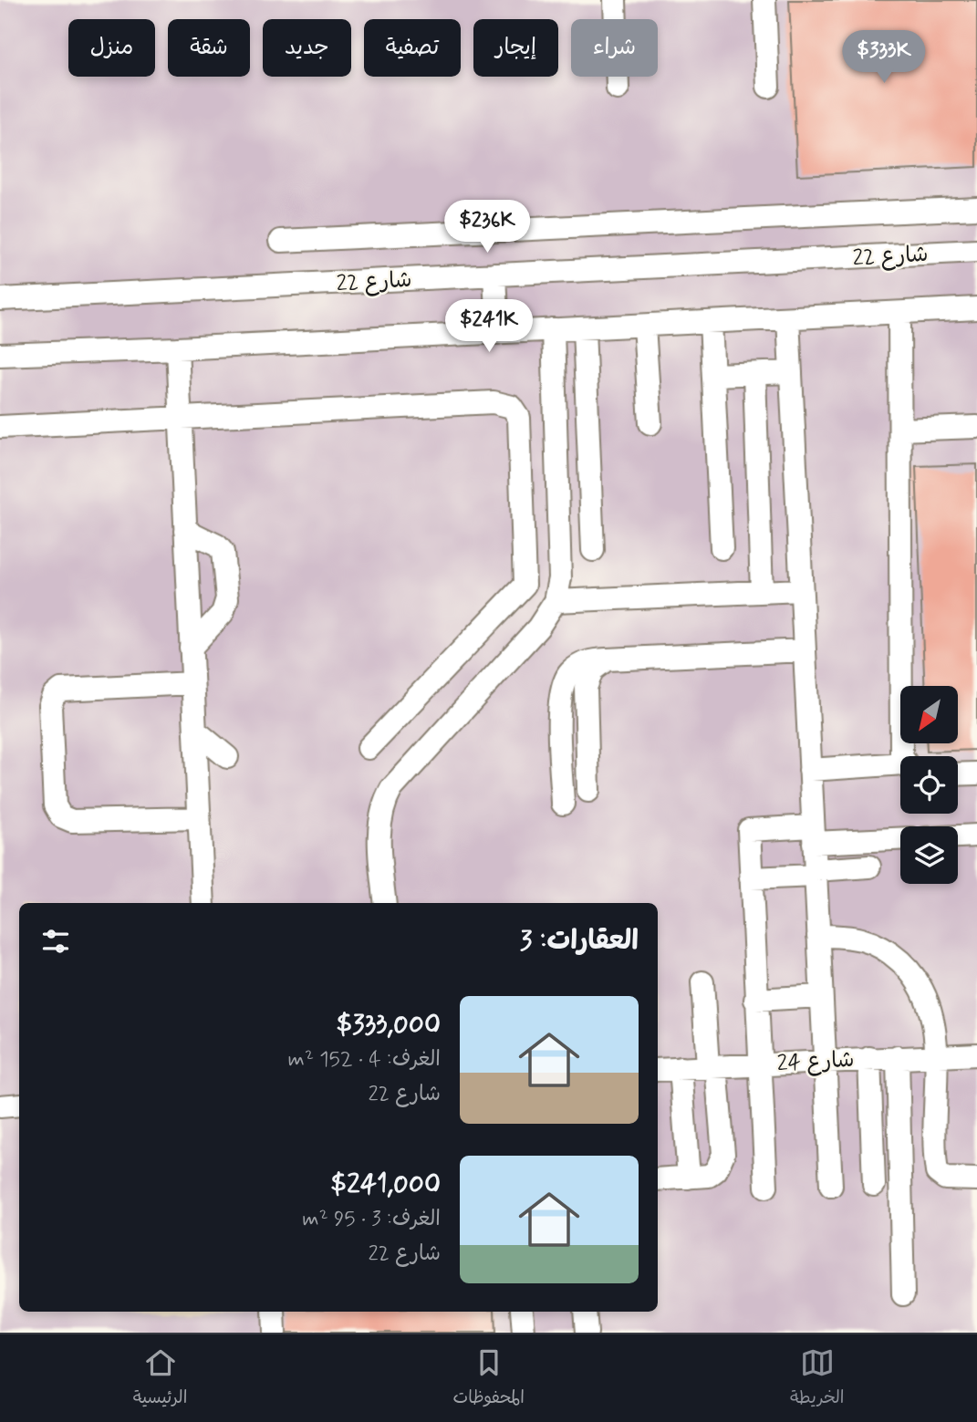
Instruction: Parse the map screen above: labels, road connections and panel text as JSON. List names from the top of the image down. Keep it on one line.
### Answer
{"streets":{"street":["شارع 22","شارع 24"]},"north":"bottom left","page":{"chip":["شراء","إيجار","تصفية","جديد","شقة","منزل"],"price":["$333K","$236K","$241K"],"heading":"العقارات: 3","list":[{"name":"$333,000","note":"الغرف: 4 · 152 m² · شارع 22"},{"name":"$241,000","note":"الغرف: 3 · 95 m² · شارع 22"}],"tabs":["الخريطة","المحفوظات","الرئيسية"]}}
